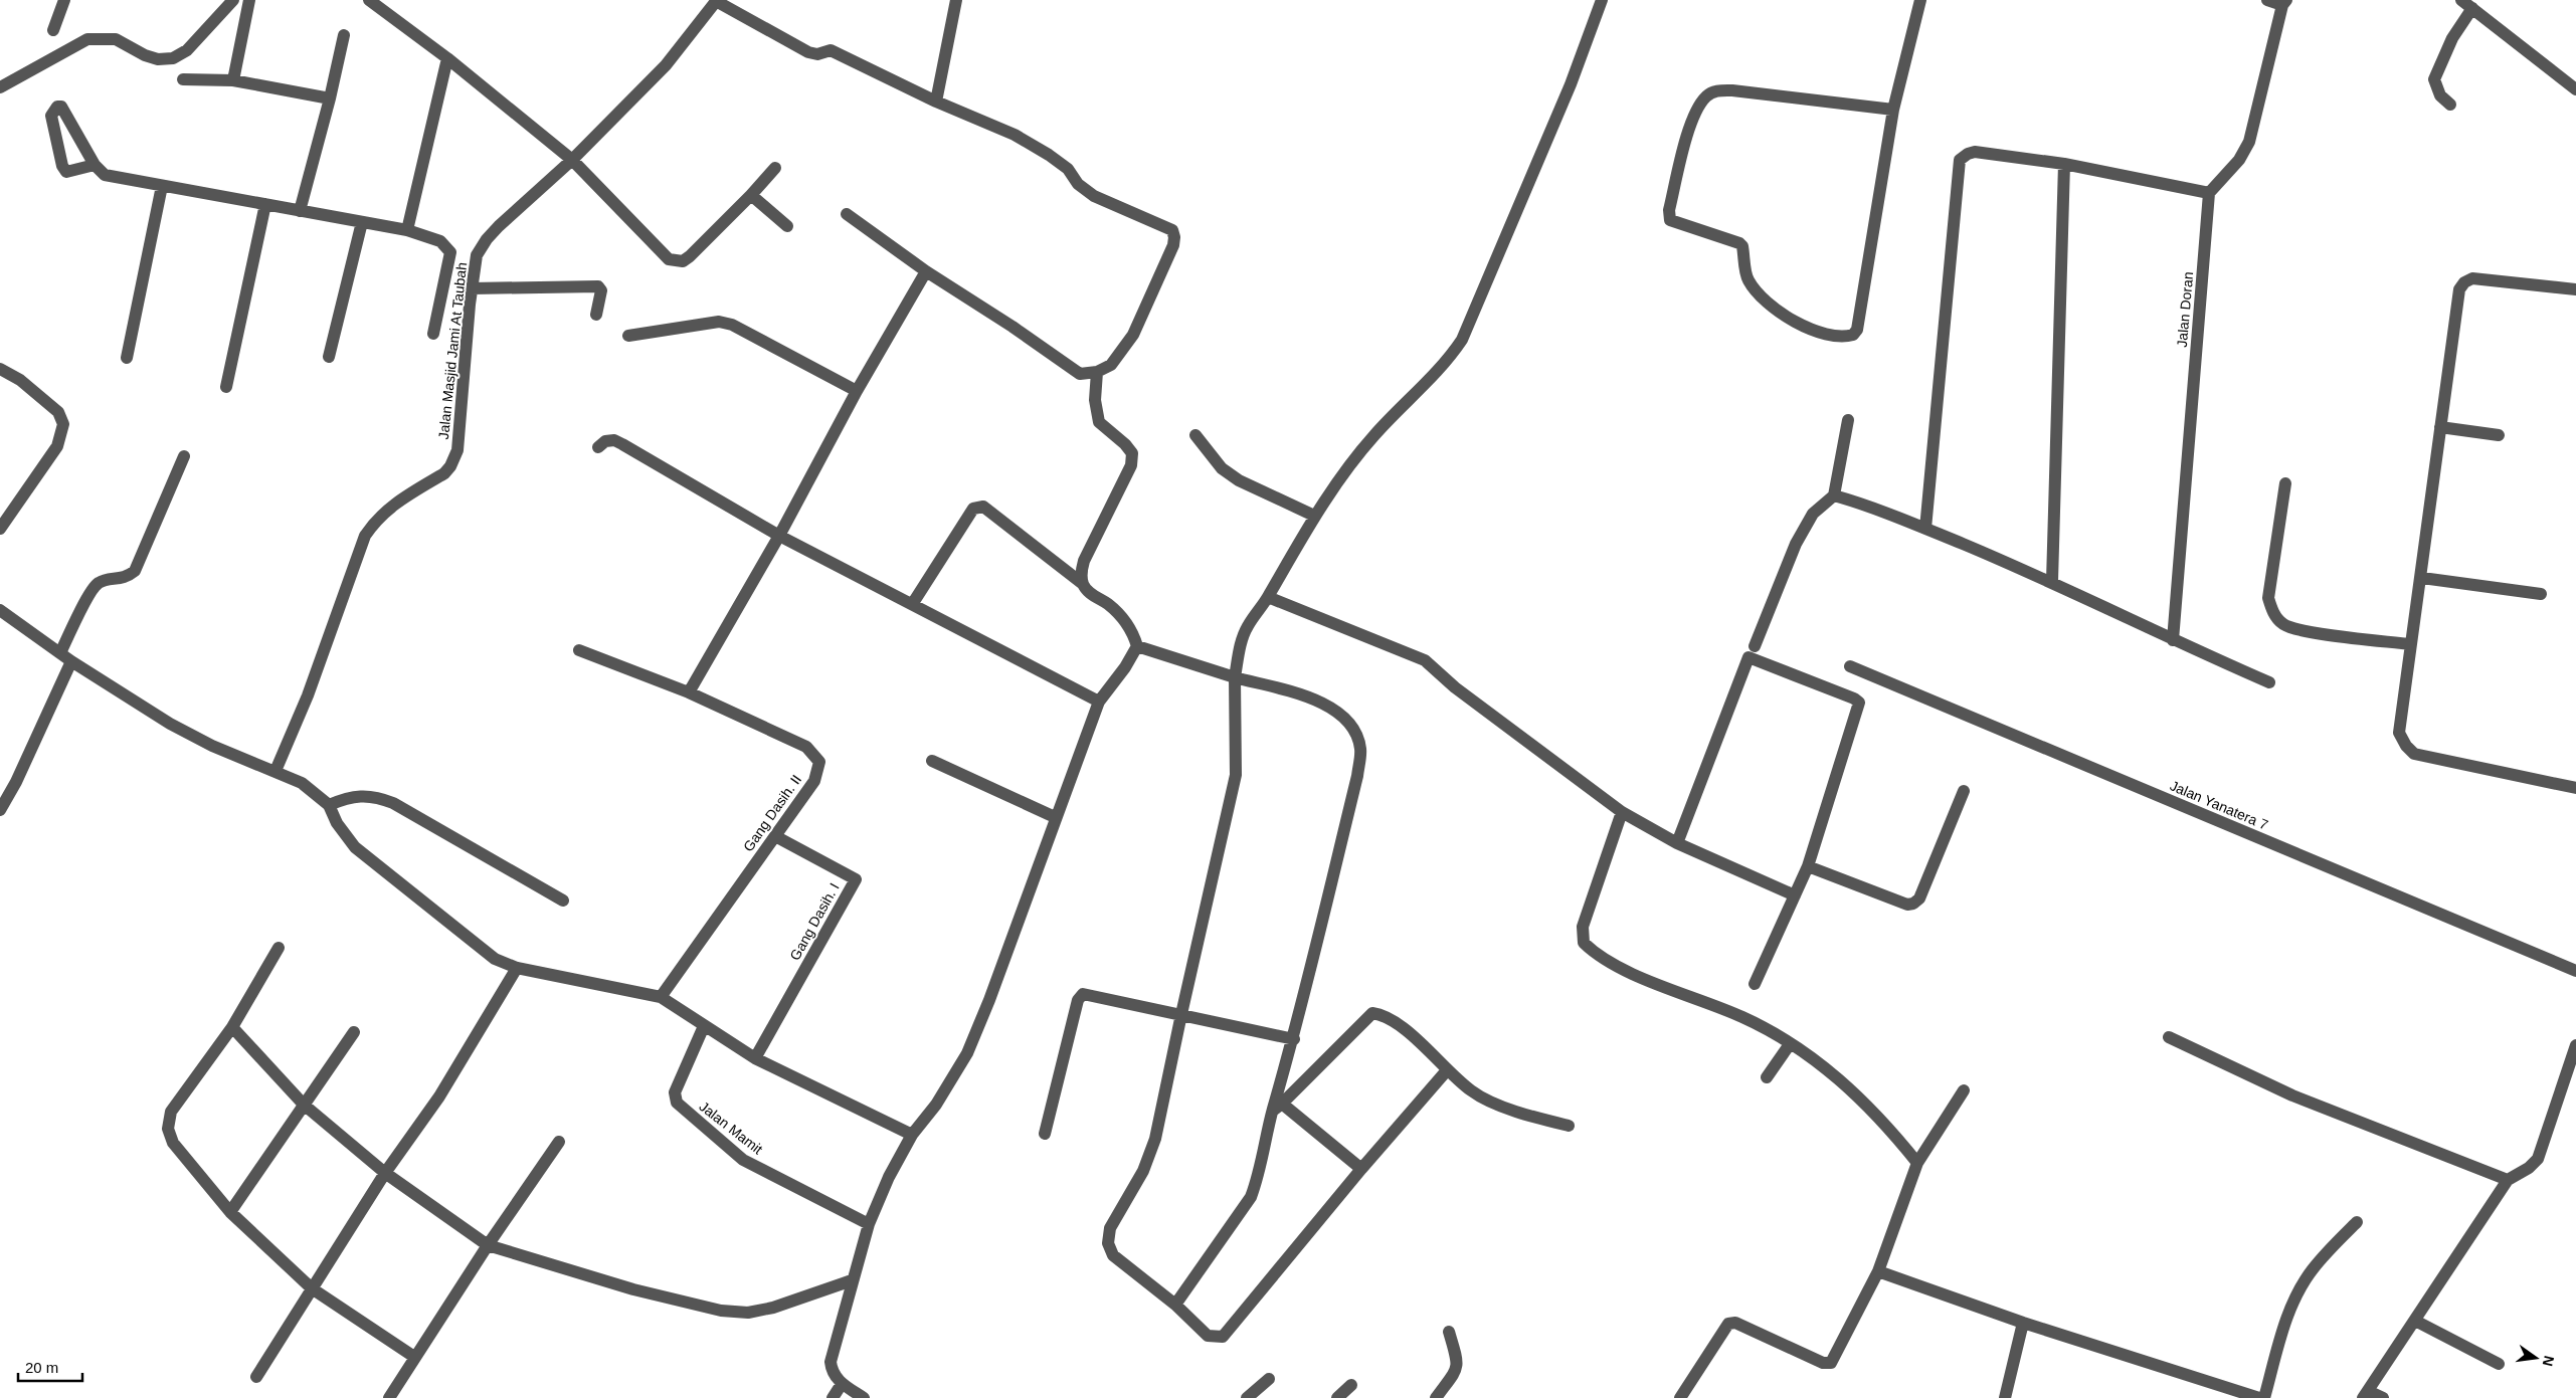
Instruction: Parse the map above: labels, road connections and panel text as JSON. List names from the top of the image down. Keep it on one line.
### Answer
{"streets":{"street":["Jalan Doran","Jalan Masjid Jami At Taubah","Jalan Yanatera 7","Gang Dasih. II","Gang Dasih. I","Jalan Mamit"]},"crossings":[["Gang Dasih. II","Gang Dasih. I"]],"scale_bar":"20 m","north":"right"}
